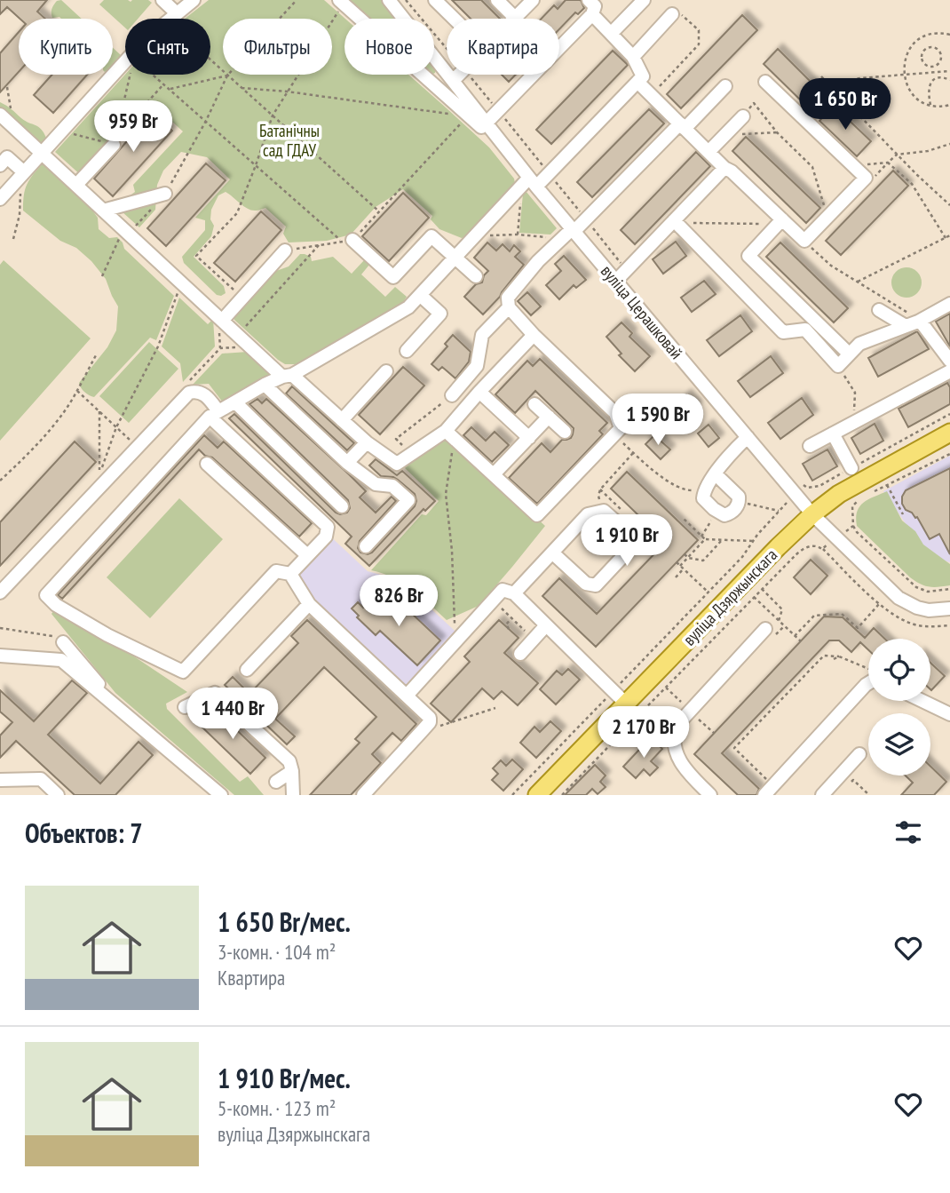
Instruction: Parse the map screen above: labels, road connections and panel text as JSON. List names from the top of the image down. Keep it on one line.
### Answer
{"streets":{"main road":["вуліца Дзяржынскага"],"street":["вуліца Церашковай"]},"crossings":[["вуліца Церашковай","вуліца Дзяржынскага"]],"parks":["Батанічны сад ГДАУ"],"page":{"chip":["Купить","Снять","Фильтры","Новое","Квартира"],"price":["1 650 Br","959 Br","1 590 Br","1 910 Br","826 Br","1 440 Br","2 170 Br"],"heading":"Объектов: 7","list":[{"name":"1 650 Br/мес.","note":"3-комн. · 104 m² · Квартира"},{"name":"1 910 Br/мес.","note":"5-комн. · 123 m² · вуліца Дзяржынскага"}]}}
